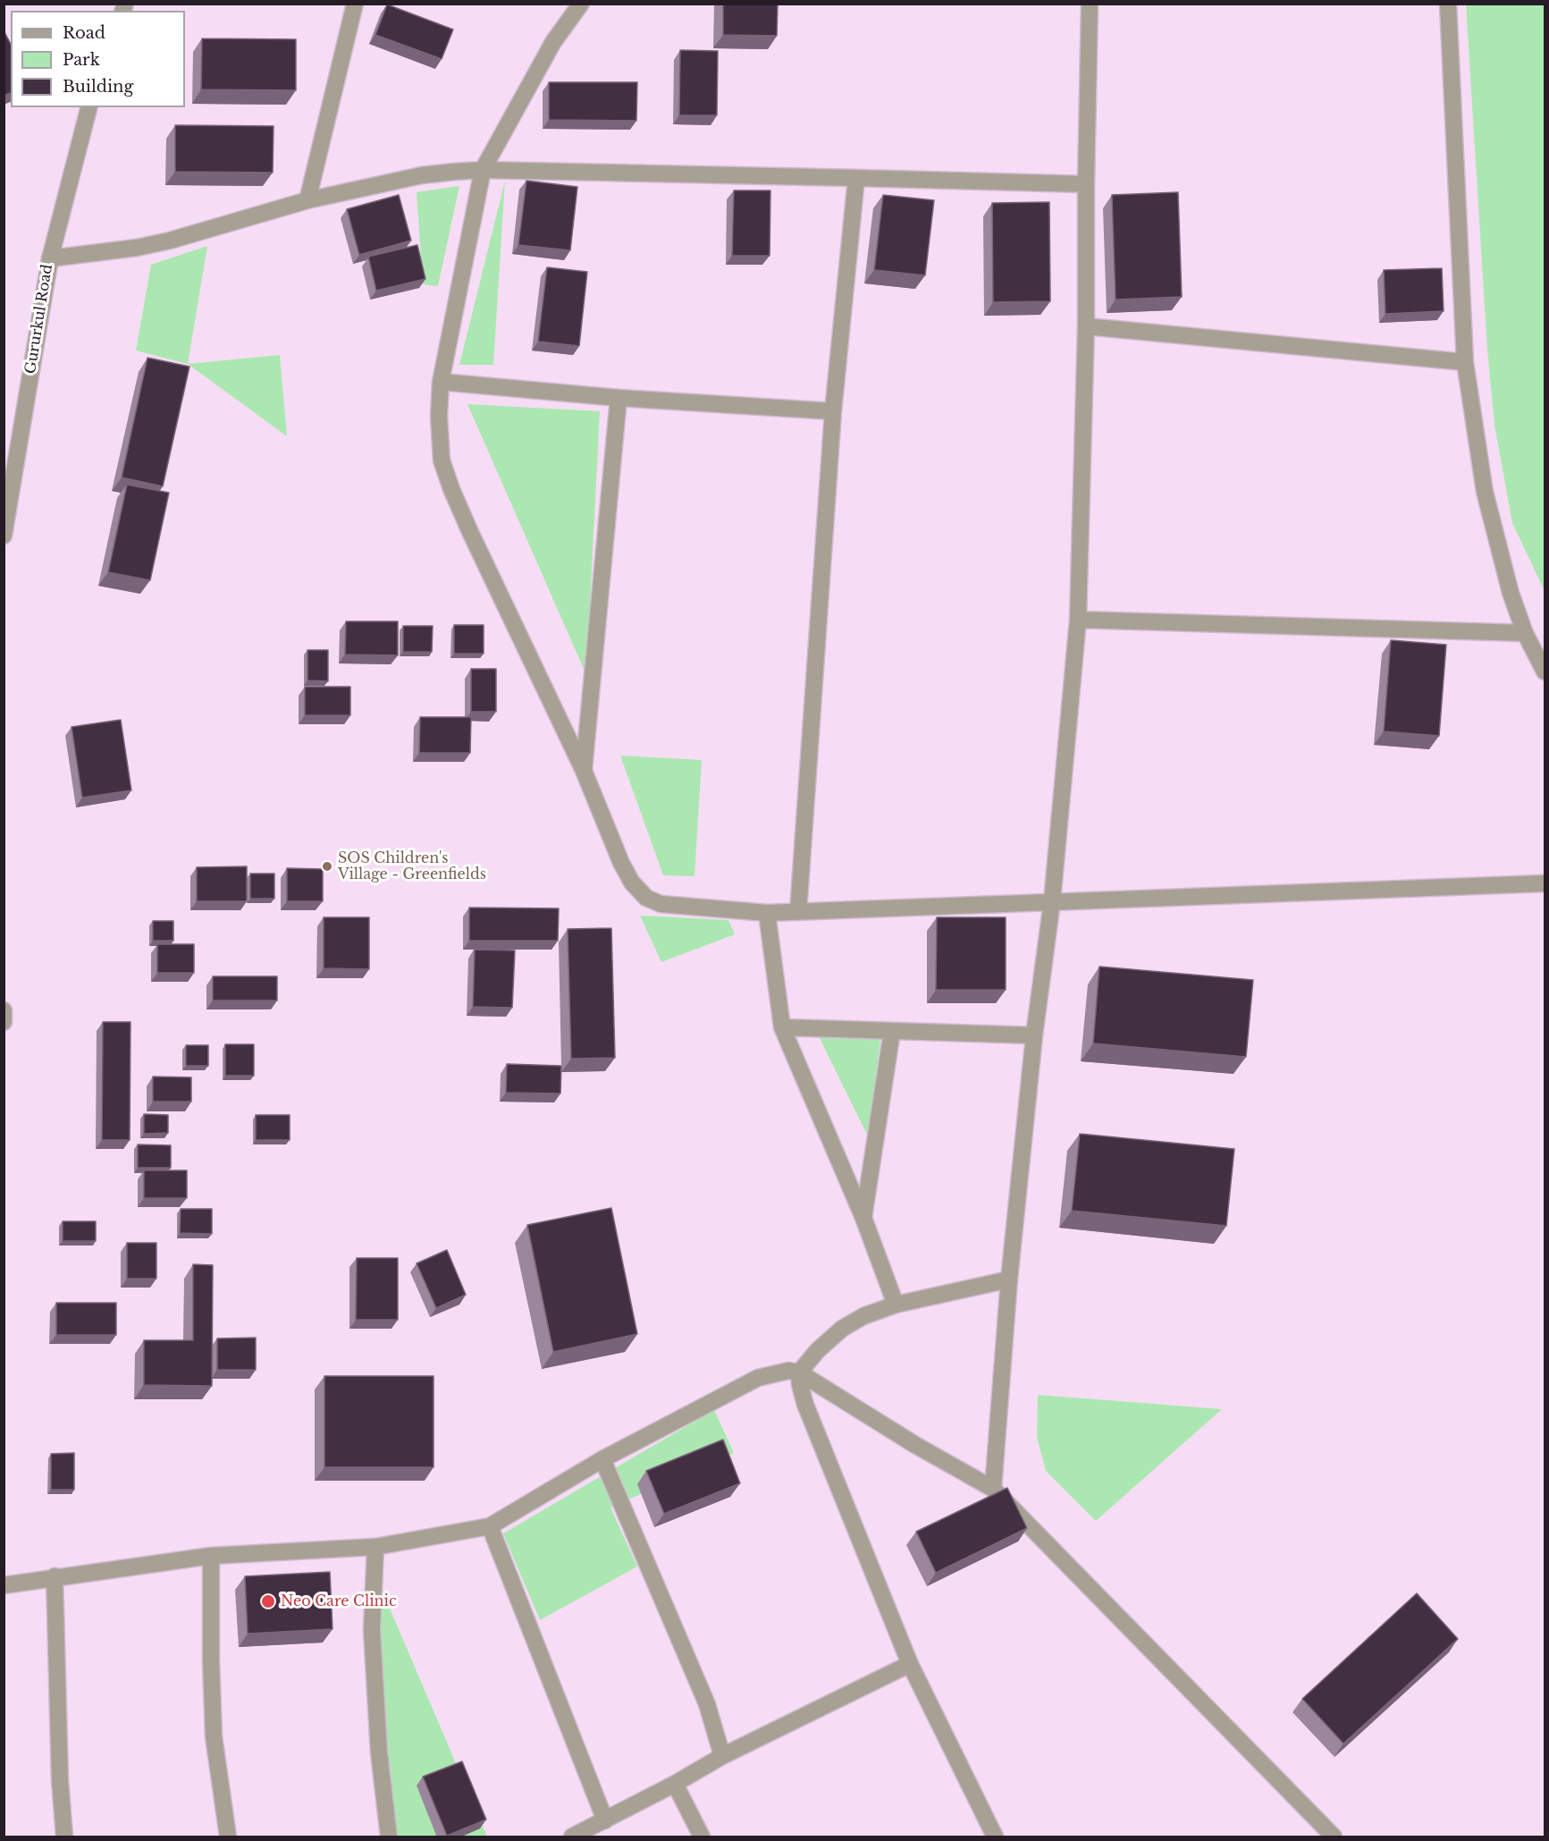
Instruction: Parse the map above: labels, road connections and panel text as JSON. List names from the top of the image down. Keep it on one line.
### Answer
{"streets":{"street":["Gururkul Road"]},"places":["SOS Children's Village - Greenfields","Neo Care Clinic"],"legend":["Road","Park","Building"]}
